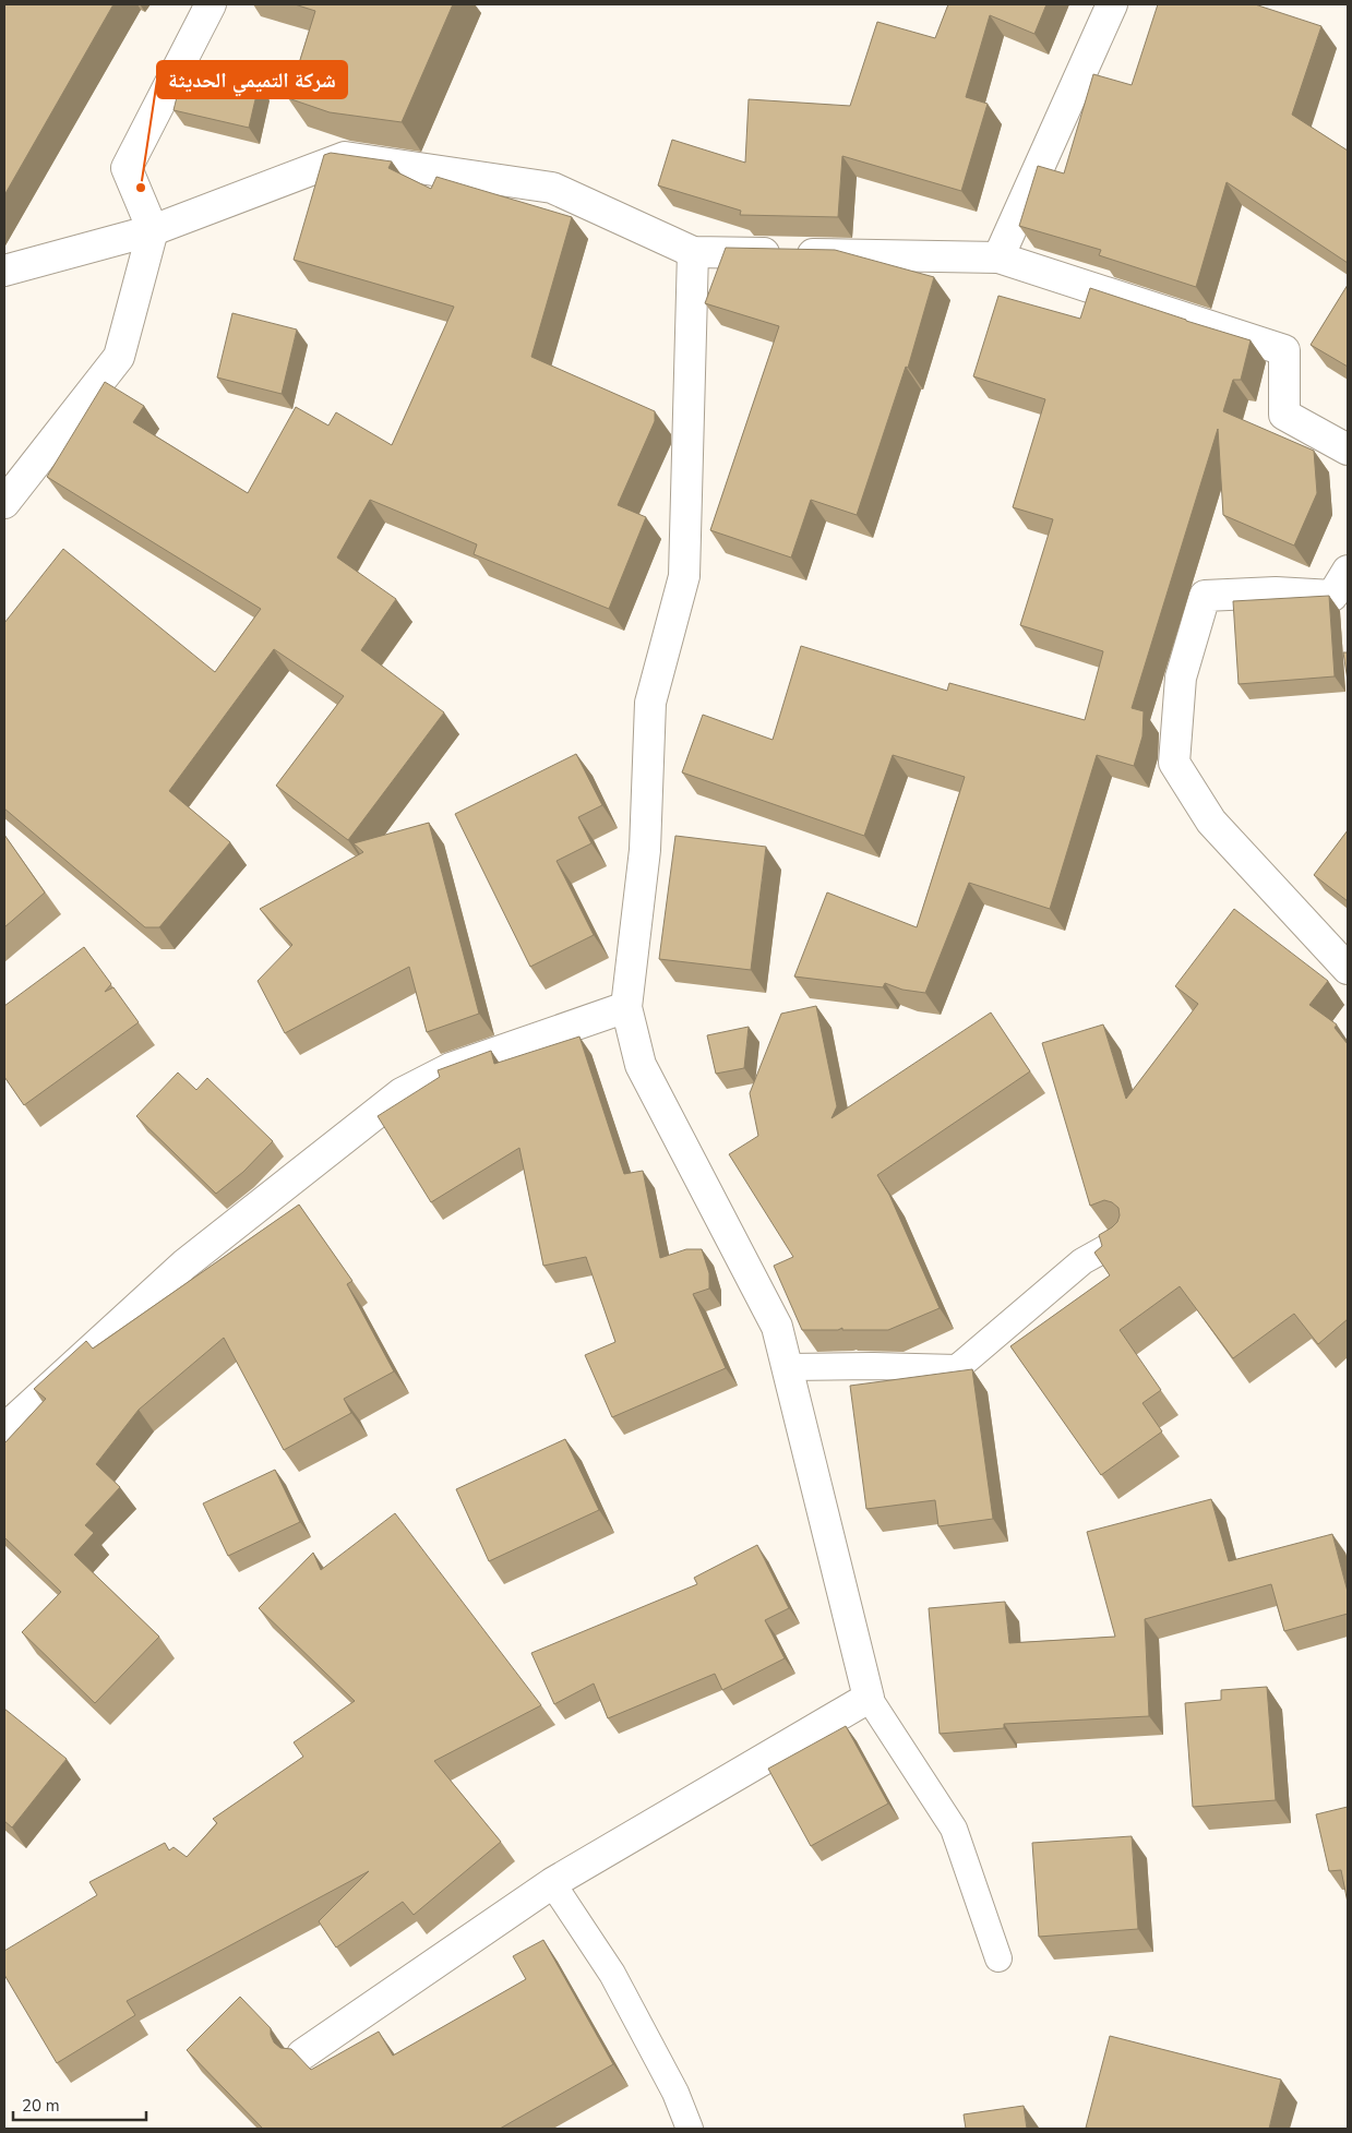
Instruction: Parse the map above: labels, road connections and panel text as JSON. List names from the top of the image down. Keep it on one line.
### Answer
{"places":["شركة التميمي الحديثة"],"scale_bar":"20 m"}
